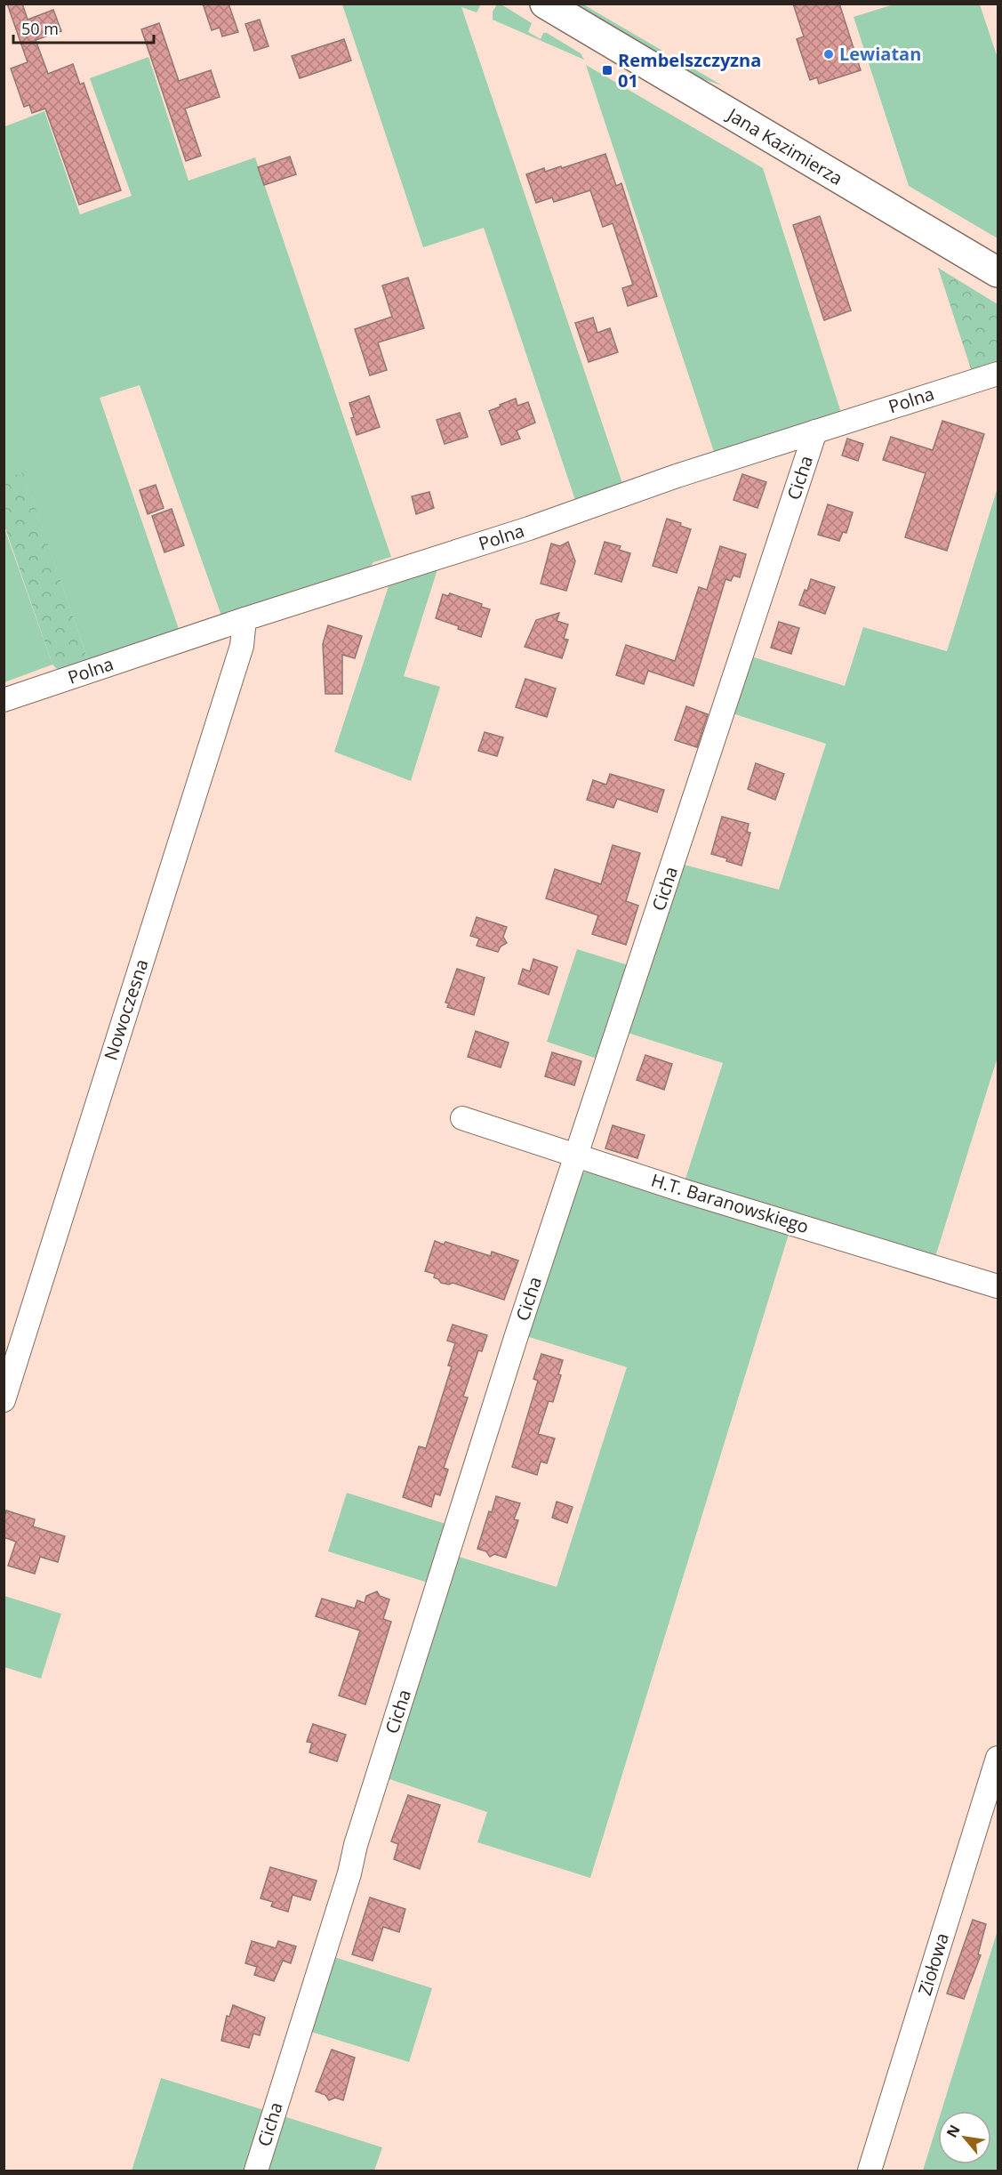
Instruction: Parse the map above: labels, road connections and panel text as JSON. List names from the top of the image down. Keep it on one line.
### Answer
{"streets":{"main road":["Jana Kazimierza"],"street":["Polna","Cicha","Nowoczesna","H.T. Baranowskiego","Ziołowa"]},"crossings":[["Polna","Cicha"],["Polna","Nowoczesna"],["Cicha","H.T. Baranowskiego"]],"places":{"other":["Lewiatan"],"transit":["Rembelszczyzna 01"]},"scale_bar":"50 m","north":"top left"}
